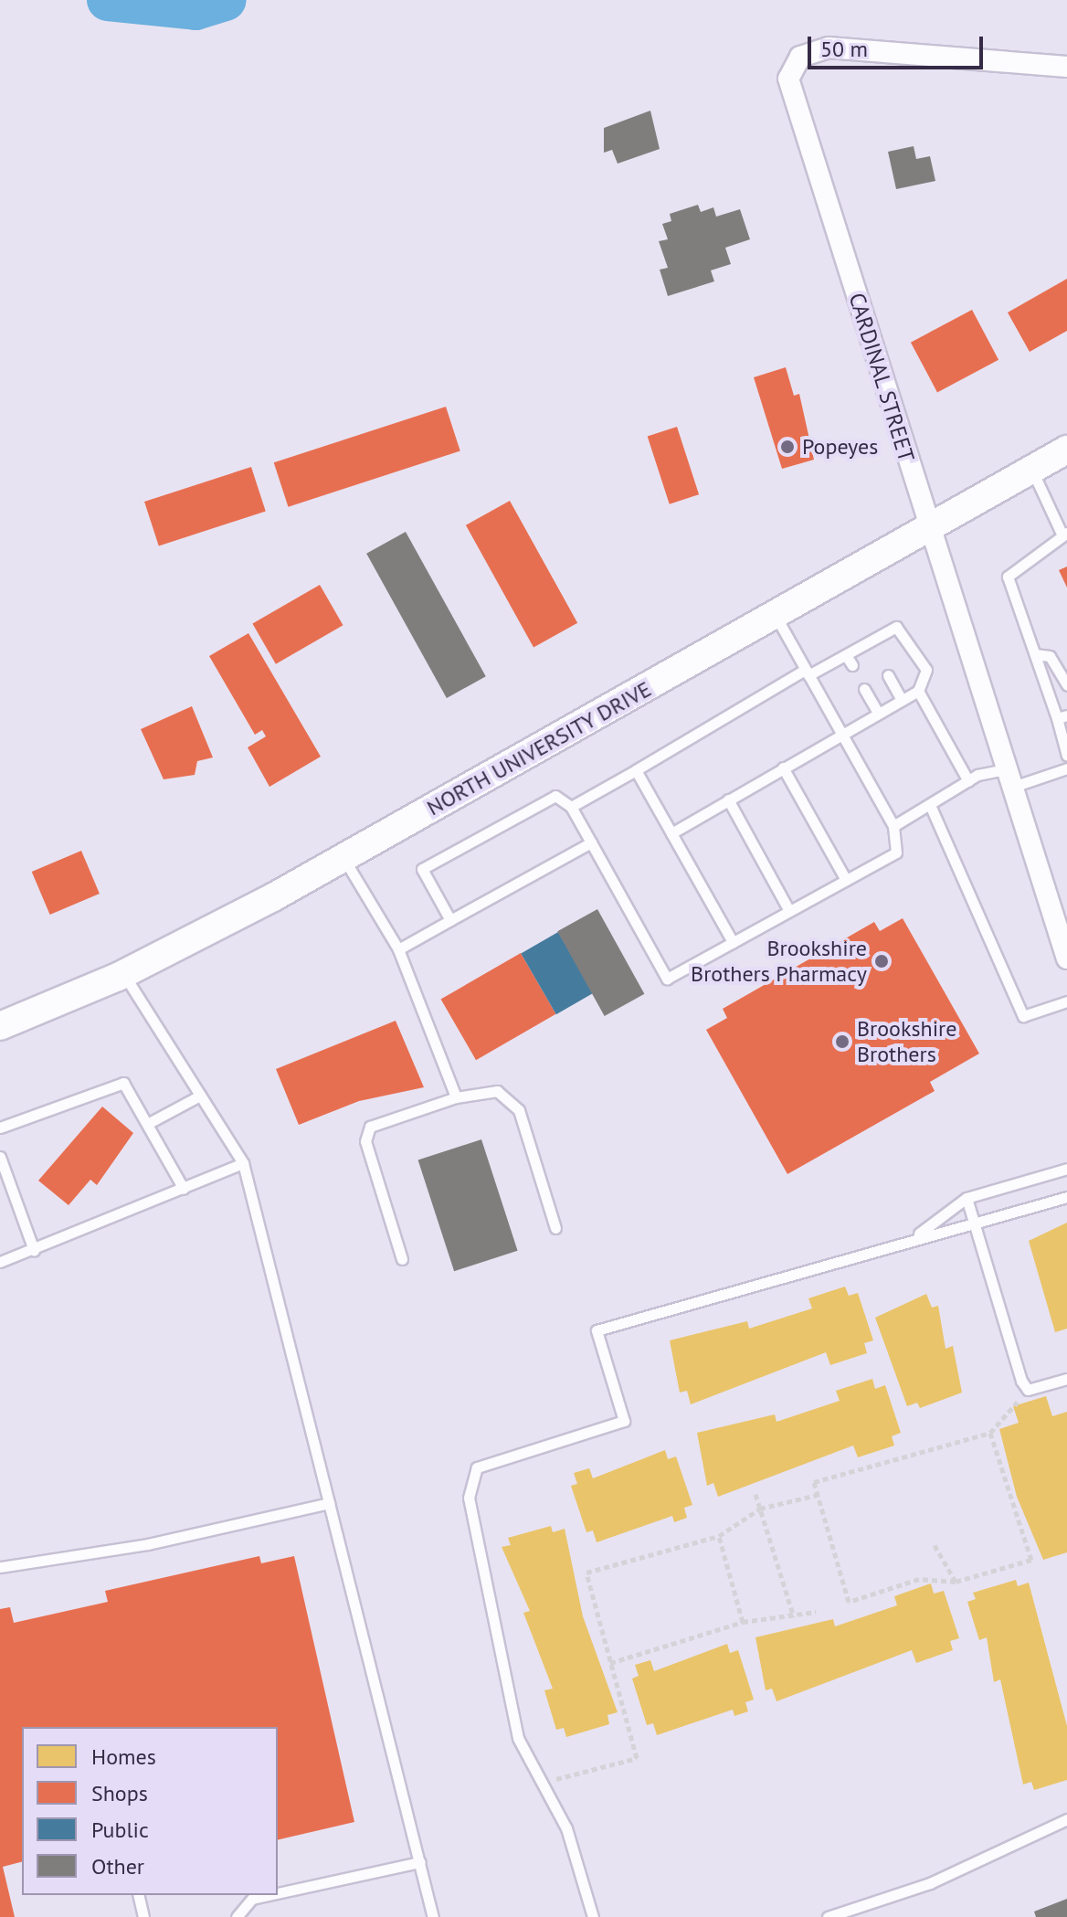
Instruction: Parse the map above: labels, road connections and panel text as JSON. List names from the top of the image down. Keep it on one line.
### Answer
{"streets":{"main road":["NORTH UNIVERSITY DRIVE"],"street":["CARDINAL STREET"]},"crossings":[["CARDINAL STREET","NORTH UNIVERSITY DRIVE"]],"places":["Popeyes","Brookshire Brothers Pharmacy","Brookshire Brothers"],"legend":["Homes","Shops","Public","Other"],"scale_bar":"50 m"}
